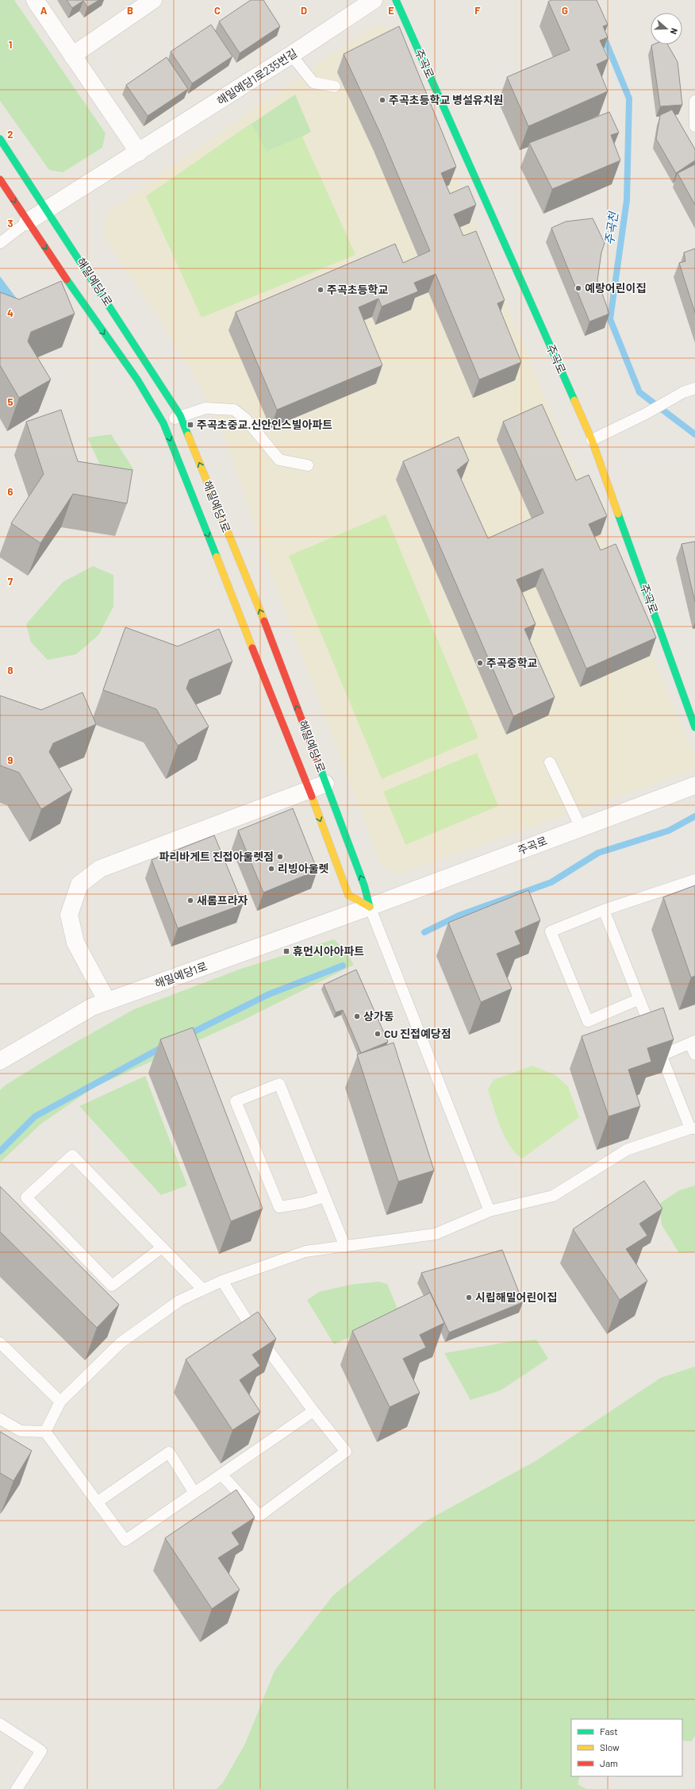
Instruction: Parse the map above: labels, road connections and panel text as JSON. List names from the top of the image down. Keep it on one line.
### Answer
{"streets":{"street":["주곡로","해밀예당1로235번길","해밀예당1로"]},"crossings":[["주곡로","해밀예당1로"],["해밀예당1로235번길","해밀예당1로"]],"water":["주곡천"],"places":{"other":["주곡초등학교 병설유치원","예랑어린이집","주곡초등학교","주곡중학교","파리바게트 진접아울렛점","리빙아울렛","새롬프라자","상가동","CU 진접예당점","시립해밀어린이집"],"transit":["주곡초중교.신안인스빌아파트","휴먼시아아파트"]},"legend":["Fast","Slow","Jam"],"north":"right","grid":{"columns":["A","B","C","D","E","F","G"],"rows":["1","2","3","4","5","6","7","8","9"]}}
